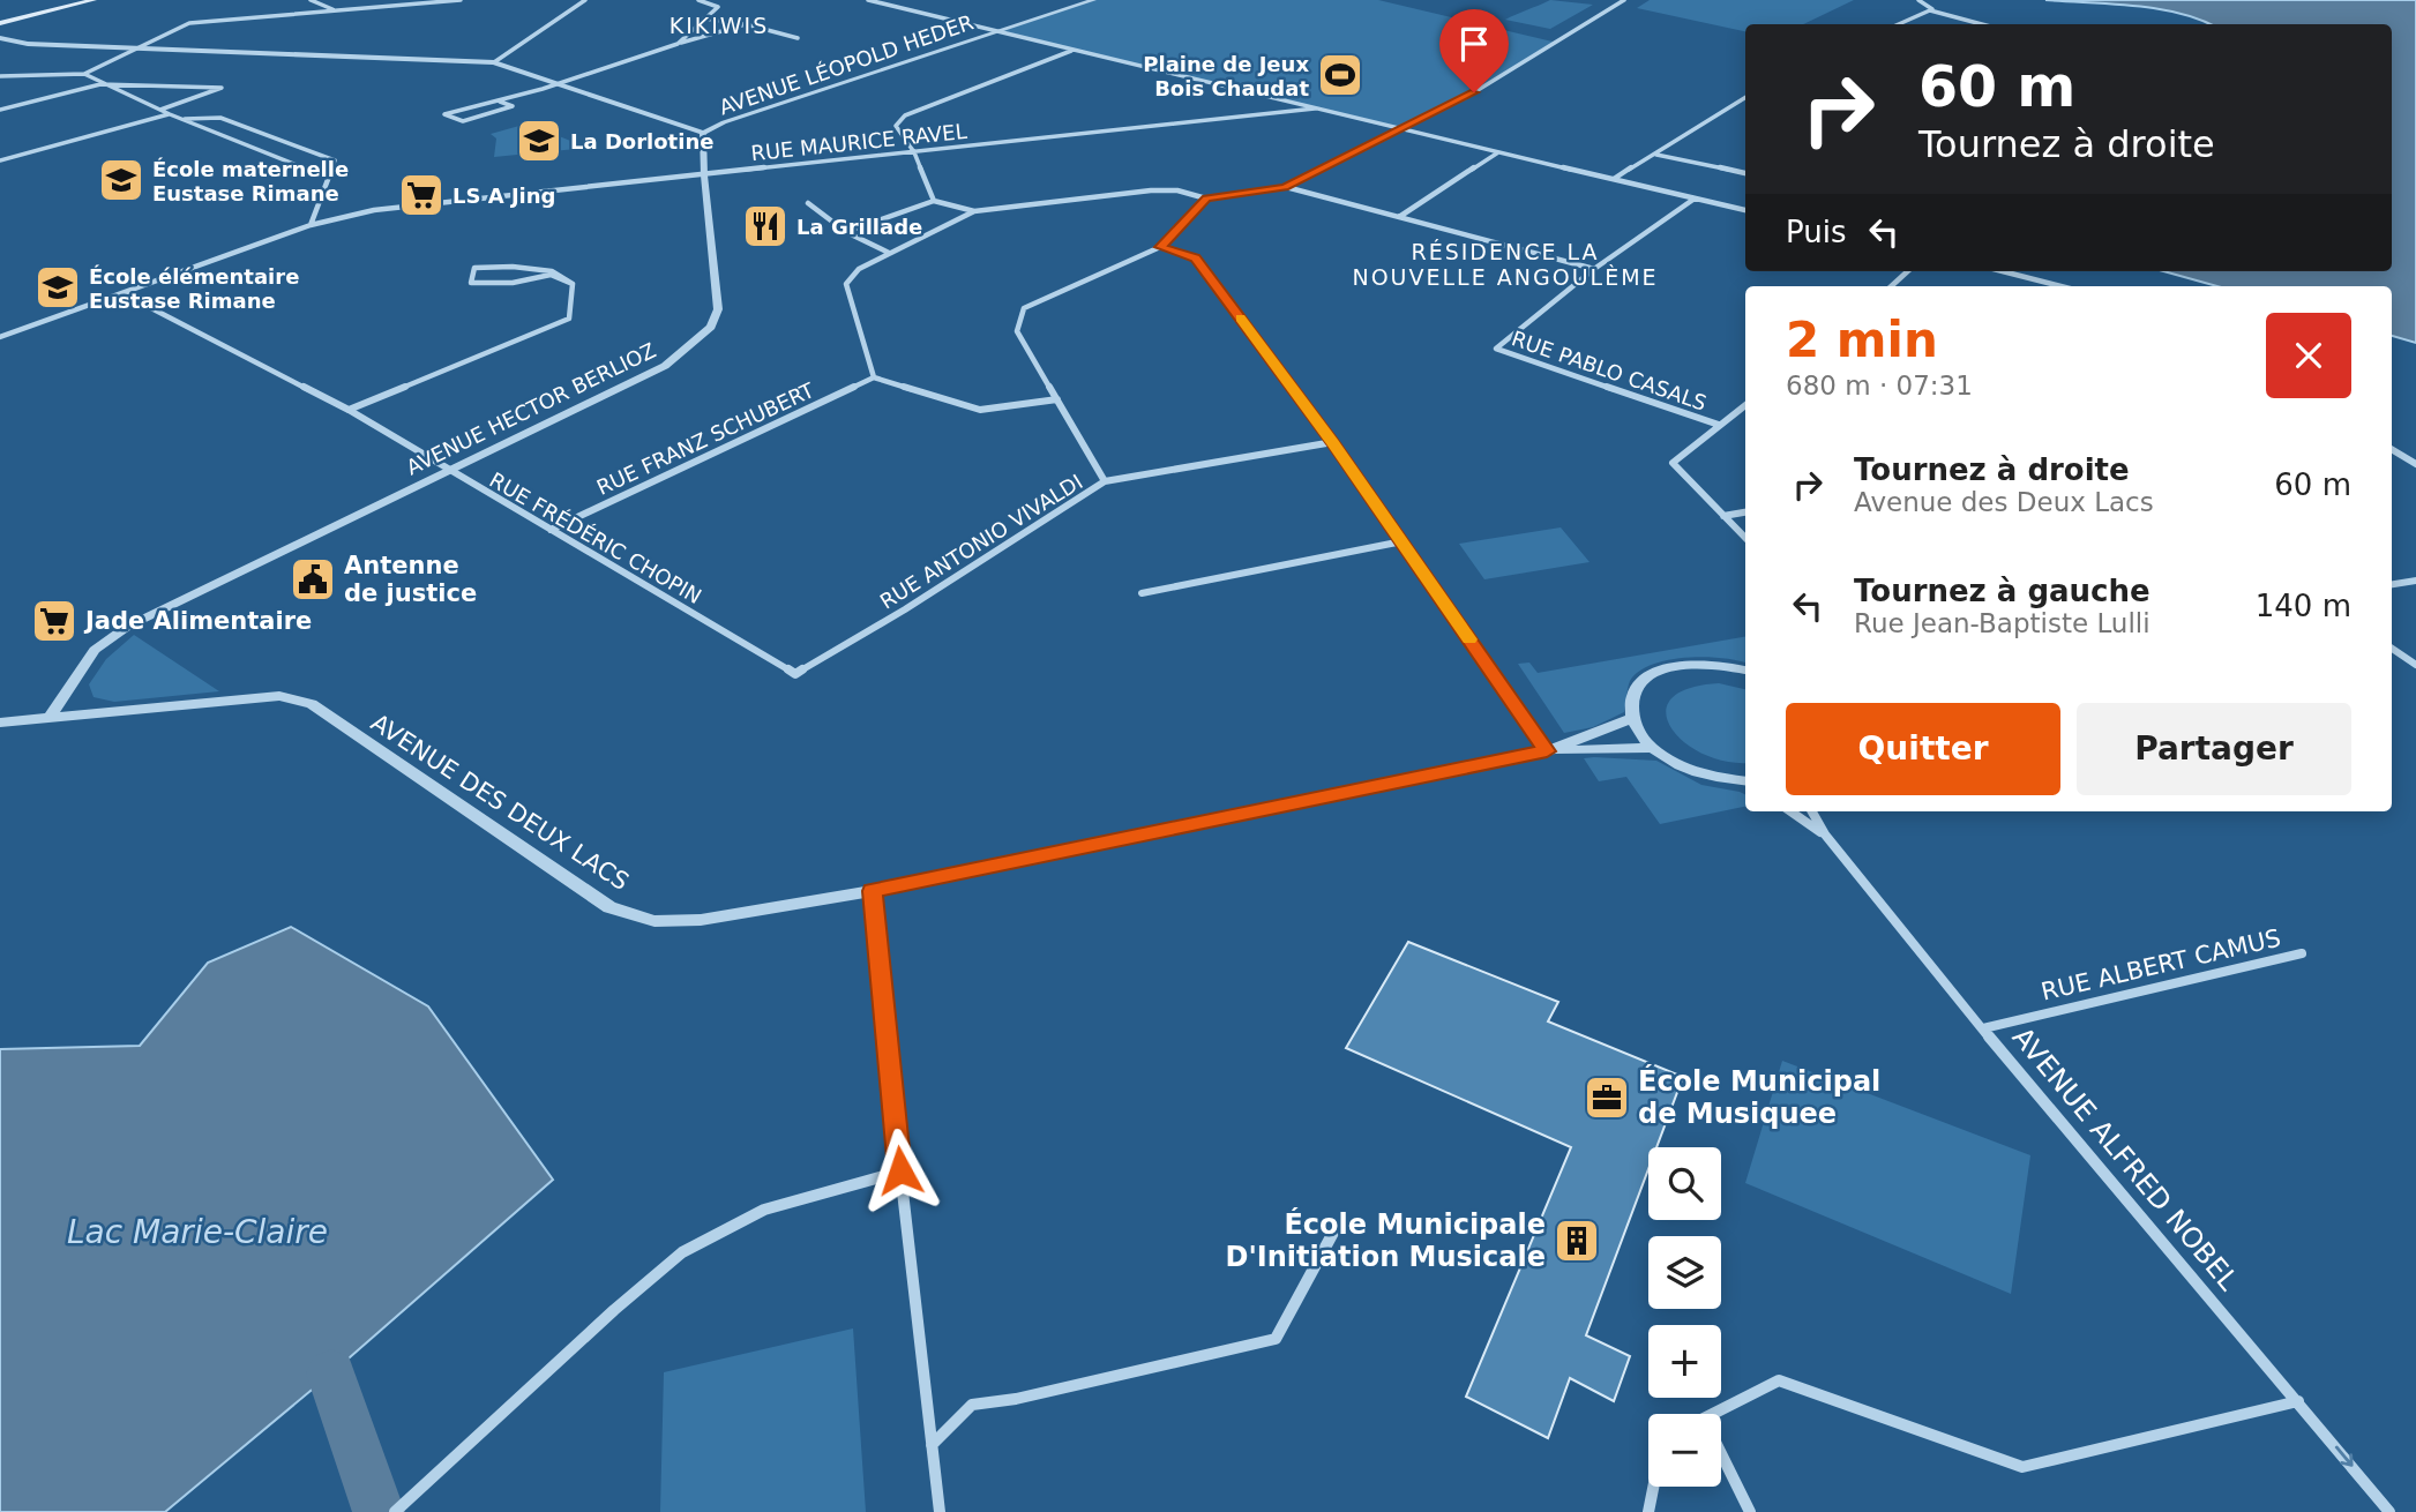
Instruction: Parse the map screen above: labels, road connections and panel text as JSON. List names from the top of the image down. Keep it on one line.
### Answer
{"streets":{"street":["AVENUE LÉOPOLD HEDER","RUE MAURICE RAVEL","RUE PABLO CASALS","AVENUE HECTOR BERLIOZ","RUE FRANZ SCHUBERT","RUE FRÉDÉRIC CHOPIN","RUE ANTONIO VIVALDI","AVENUE DES DEUX LACS","RUE ALBERT CAMUS","AVENUE ALFRED NOBEL"]},"crossings":[["AVENUE LÉOPOLD HEDER","AVENUE HECTOR BERLIOZ"],["RUE MAURICE RAVEL","AVENUE HECTOR BERLIOZ"],["RUE MAURICE RAVEL","RUE FRÉDÉRIC CHOPIN"],["AVENUE HECTOR BERLIOZ","RUE FRÉDÉRIC CHOPIN"],["AVENUE HECTOR BERLIOZ","AVENUE DES DEUX LACS"],["RUE FRANZ SCHUBERT","RUE FRÉDÉRIC CHOPIN"],["RUE FRÉDÉRIC CHOPIN","RUE ANTONIO VIVALDI"],["RUE ALBERT CAMUS","AVENUE ALFRED NOBEL"]],"districts":["KIKIWIS","RÉSIDENCE LA NOUVELLE ANGOULÈME"],"water":["Lac Marie-Claire"],"places":{"sports":["Plaine de Jeux Bois Chaudat"],"school or university":["La Dorlotine","École maternelle Eustase Rimane","École élémentaire Eustase Rimane"],"supermarket":["LS A Jing","Jade Alimentaire"],"restaurant":["La Grillade"],"public building":["Antenne de justice"],"office":["École Municipal de Musiquee"],"building":["École Municipale D'Initiation Musicale"]},"page":{"turn":["60 m","Tournez à droite"],"then":"Puis","heading":["2 min","680 m · 07:31"],"list":[{"name":"Tournez à droite","note":"Avenue des Deux Lacs","value":"60 m"},{"name":"Tournez à gauche","note":"Rue Jean-Baptiste Lulli","value":"140 m"}],"buttons":["Quitter","Partager"],"map_buttons":["+","−"]}}
